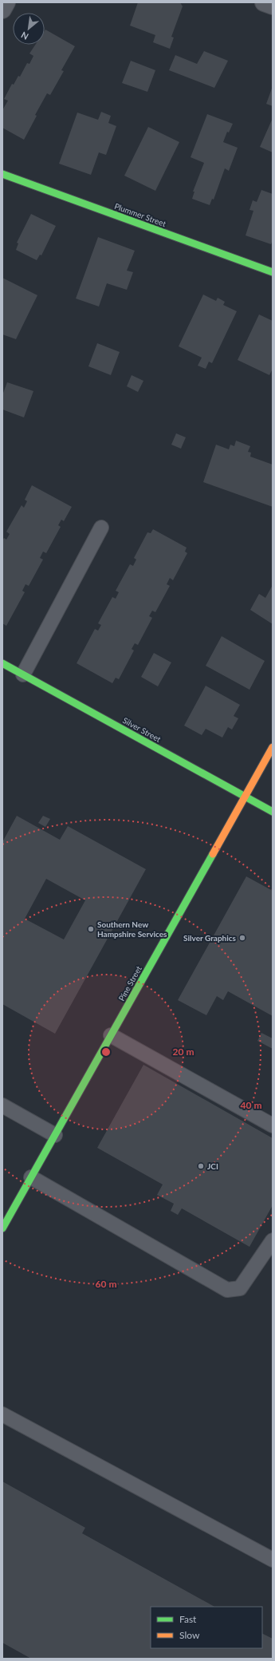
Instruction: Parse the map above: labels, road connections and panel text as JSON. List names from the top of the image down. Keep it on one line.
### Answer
{"streets":{"street":["Plummer Street","Silver Street","Pine Street"]},"crossings":[["Silver Street","Pine Street"]],"places":["Southern New Hampshire Services","Silver Graphics","JCI"],"legend":["Fast","Slow"],"north":"bottom left","rings":["20 m","40 m","60 m"]}
